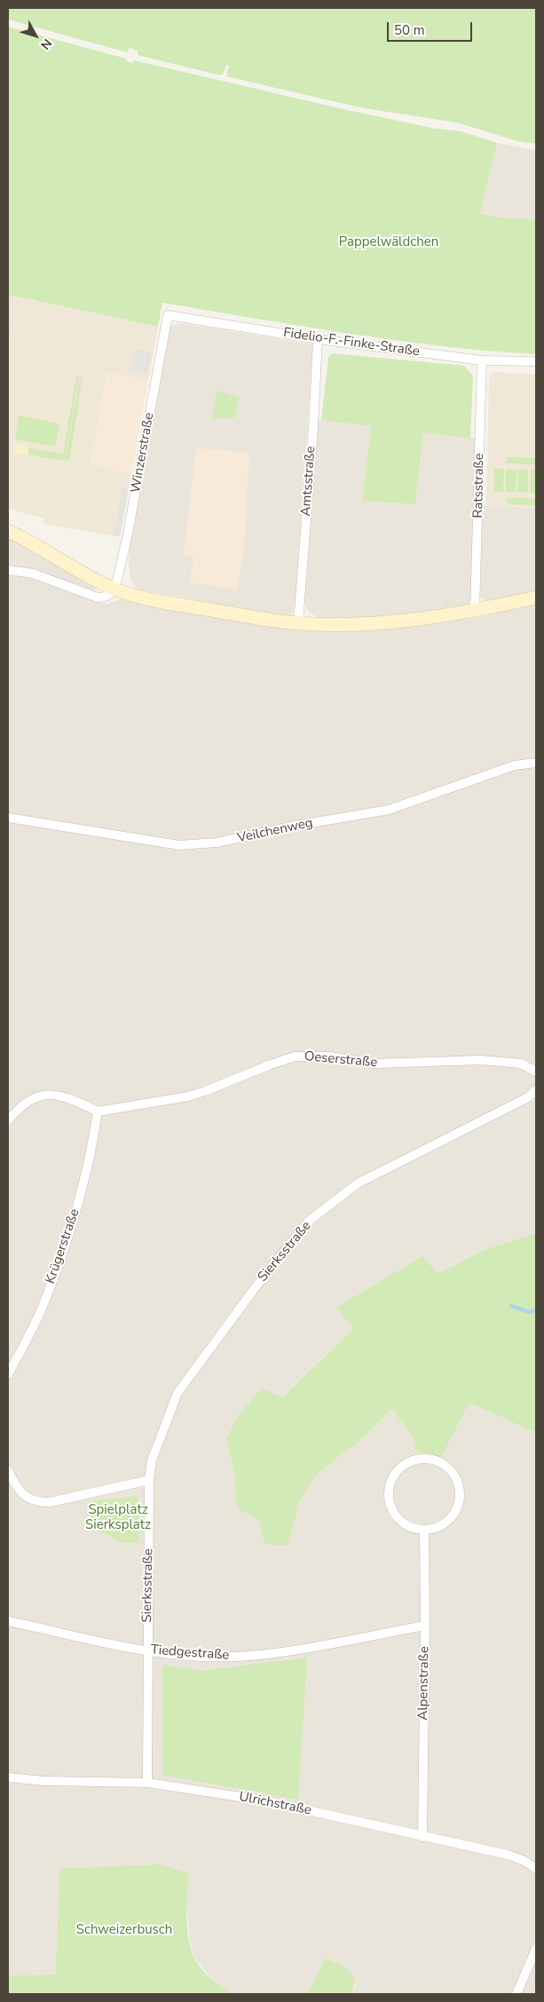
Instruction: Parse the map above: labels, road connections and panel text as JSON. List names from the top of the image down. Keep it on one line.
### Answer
{"streets":{"street":["Fidelio-F.-Finke-Straße","Winzerstraße","Amtsstraße","Ratsstraße","Veilchenweg","Oeserstraße","Krügerstraße","Sierksstraße","Tiedgestraße","Alpenstraße","Ulrichstraße"]},"crossings":[["Fidelio-F.-Finke-Straße","Winzerstraße"],["Fidelio-F.-Finke-Straße","Amtsstraße"],["Fidelio-F.-Finke-Straße","Ratsstraße"],["Oeserstraße","Krügerstraße"],["Sierksstraße","Tiedgestraße"],["Sierksstraße","Ulrichstraße"],["Tiedgestraße","Alpenstraße"],["Alpenstraße","Ulrichstraße"]],"parks":["Pappelwäldchen","Spielplatz Sierksplatz","Schweizerbusch"],"scale_bar":"50 m","north":"bottom right"}
